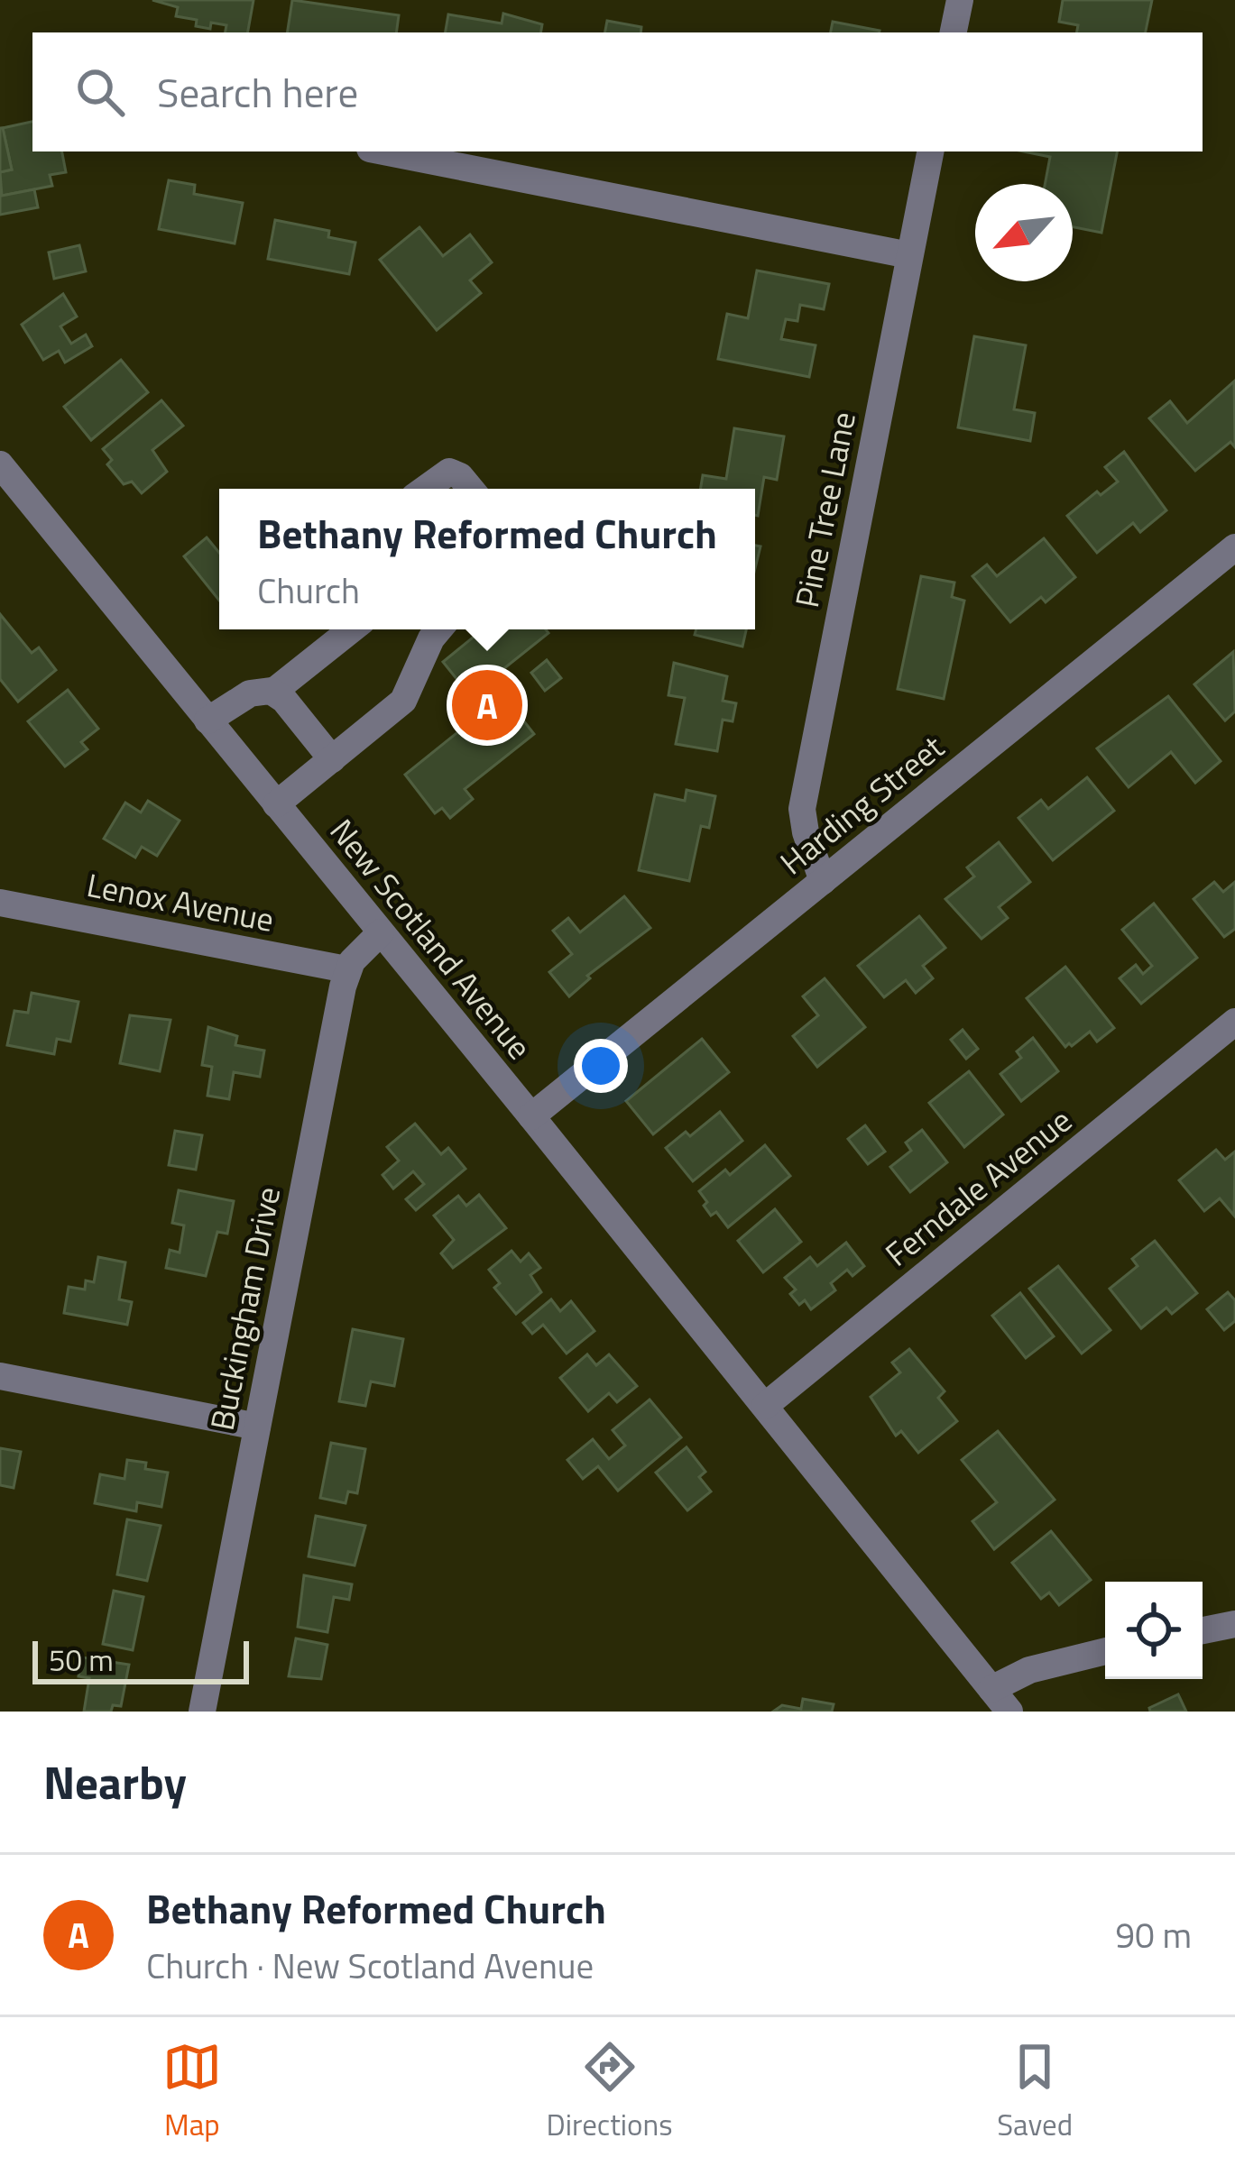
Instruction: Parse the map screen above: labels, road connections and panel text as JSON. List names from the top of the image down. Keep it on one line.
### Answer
{"streets":{"street":["Pine Tree Lane","Harding Street","Lenox Avenue","New Scotland Avenue","Ferndale Avenue","Buckingham Drive"]},"crossings":[["Pine Tree Lane","Harding Street"],["Harding Street","New Scotland Avenue"],["Lenox Avenue","Buckingham Drive"],["New Scotland Avenue","Ferndale Avenue"]],"scale_bar":"50 m","north":"bottom left","page":{"search":"Search here","popup":["Bethany Reformed Church","Church"],"pins":"A","scale":"50 m","heading":"Nearby","list":[{"mark":"A","name":"Bethany Reformed Church","note":"Church · New Scotland Avenue","value":"90 m"}],"nav":["Map","Directions","Saved"]}}
